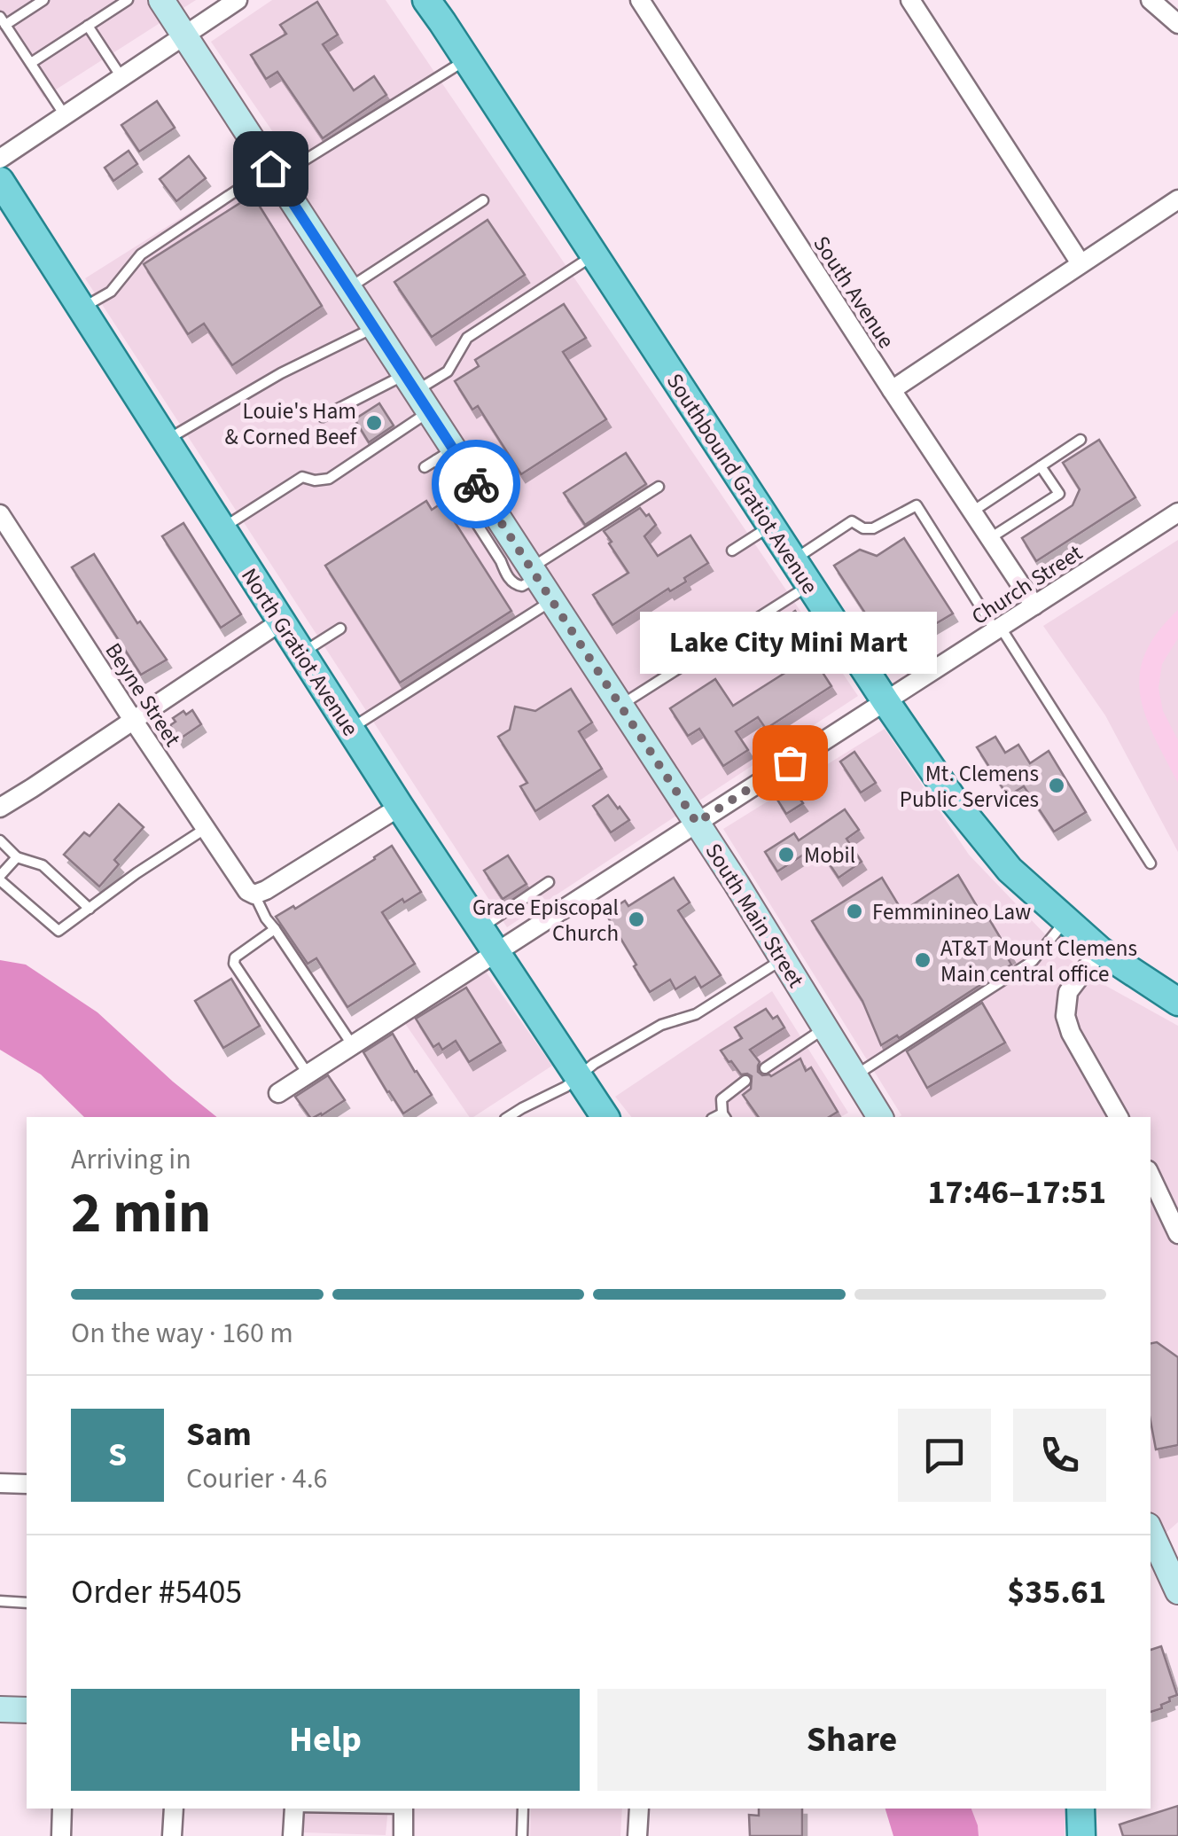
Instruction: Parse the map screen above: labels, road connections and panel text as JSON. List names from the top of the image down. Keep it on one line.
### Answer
{"streets":{"main road":["Southbound Gratiot Avenue","North Gratiot Avenue"],"street":["South Avenue","Church Street","Beyne Street","South Main Street"]},"crossings":[["South Avenue","Church Street"],["Southbound Gratiot Avenue","Church Street"],["Church Street","North Gratiot Avenue"],["Church Street","South Main Street"]],"places":["Louie's Ham & Corned Beef","Lake City Mini Mart","Mt. Clemens Public Services","Mobil","Femminineo Law","Grace Episcopal Church","AT&T Mount Clemens Main central office"],"page":{"bubble":"Lake City Mini Mart","heading":["2 min","Arriving in","17:46–17:51"],"panel":["Sam","Courier · 4.6","Order #5405","$35.61"],"bar":"On the way · 160 m","round":"S","buttons":["Help","Share"]}}
